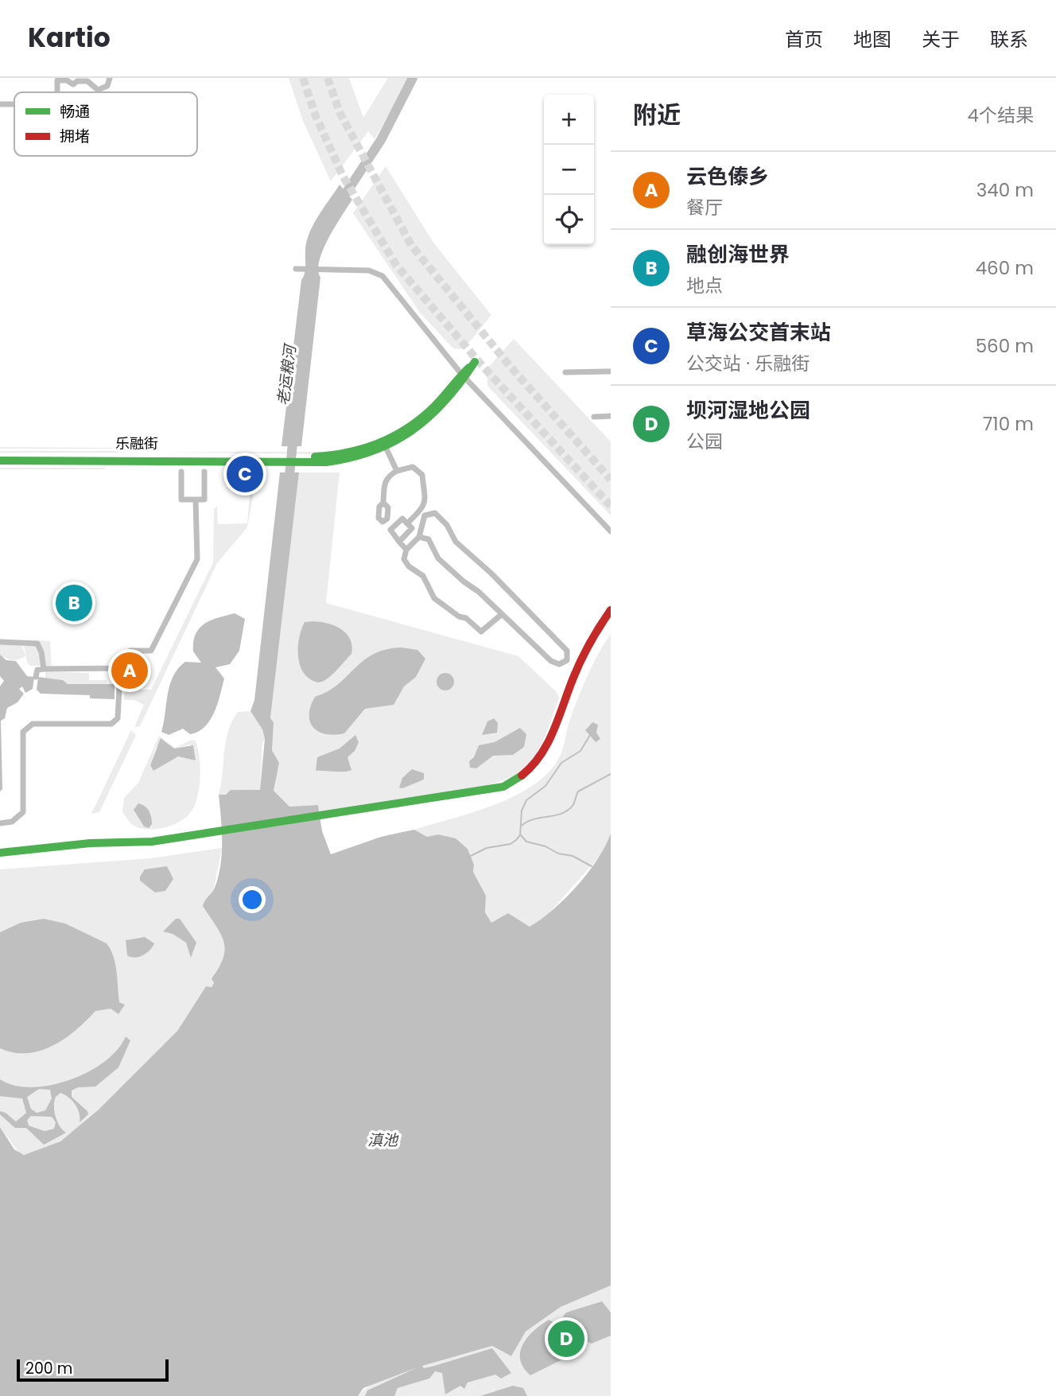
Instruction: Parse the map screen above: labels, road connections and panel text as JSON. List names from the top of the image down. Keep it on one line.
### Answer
{"streets":{"street":["乐融街"]},"water":["老运粮河","滇池"],"legend":["畅通","拥堵"],"scale_bar":"200 m","page":{"header":"Kartio","nav":["首页","地图","关于","联系"],"heading":["附近","4个结果"],"map_buttons":["+","−"],"list":[{"mark":"A","name":"云色傣乡","note":"餐厅","value":"340 m"},{"mark":"B","name":"融创海世界","note":"地点","value":"460 m"},{"mark":"C","name":"草海公交首末站","note":"公交站 · 乐融街","value":"560 m"},{"mark":"D","name":"坝河湿地公园","note":"公园","value":"710 m"}],"pins":["C","B","A","D"],"scale":"200 m"}}
